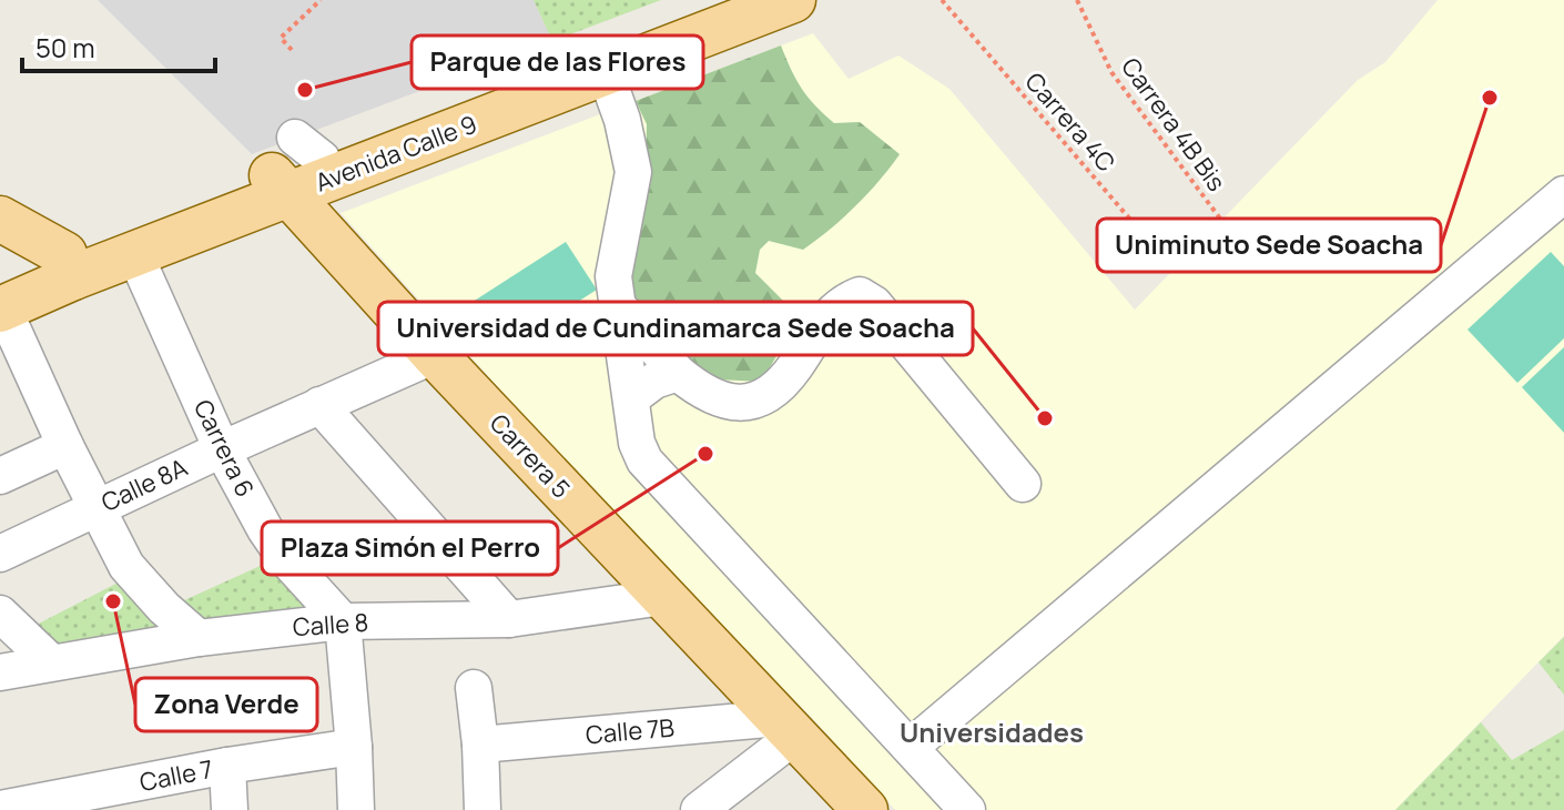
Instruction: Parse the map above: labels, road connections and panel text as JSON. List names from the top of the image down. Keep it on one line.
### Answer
{"streets":{"main road":["Avenida Calle 9","Carrera 5"],"street":["Carrera 6","Calle 8A","Calle 8","Calle 7B","Calle 7"],"path":["Carrera 4C","Carrera 4B Bis"]},"crossings":[["Avenida Calle 9","Carrera 6"],["Avenida Calle 9","Carrera 5"],["Carrera 6","Calle 8A"],["Carrera 6","Calle 8"],["Carrera 5","Calle 8A"],["Carrera 5","Calle 8"],["Carrera 5","Calle 7B"]],"districts":["Universidades"],"places":["Parque de las Flores","Uniminuto Sede Soacha","Universidad de Cundinamarca Sede Soacha","Plaza Simón el Perro","Zona Verde"],"scale_bar":"50 m"}
